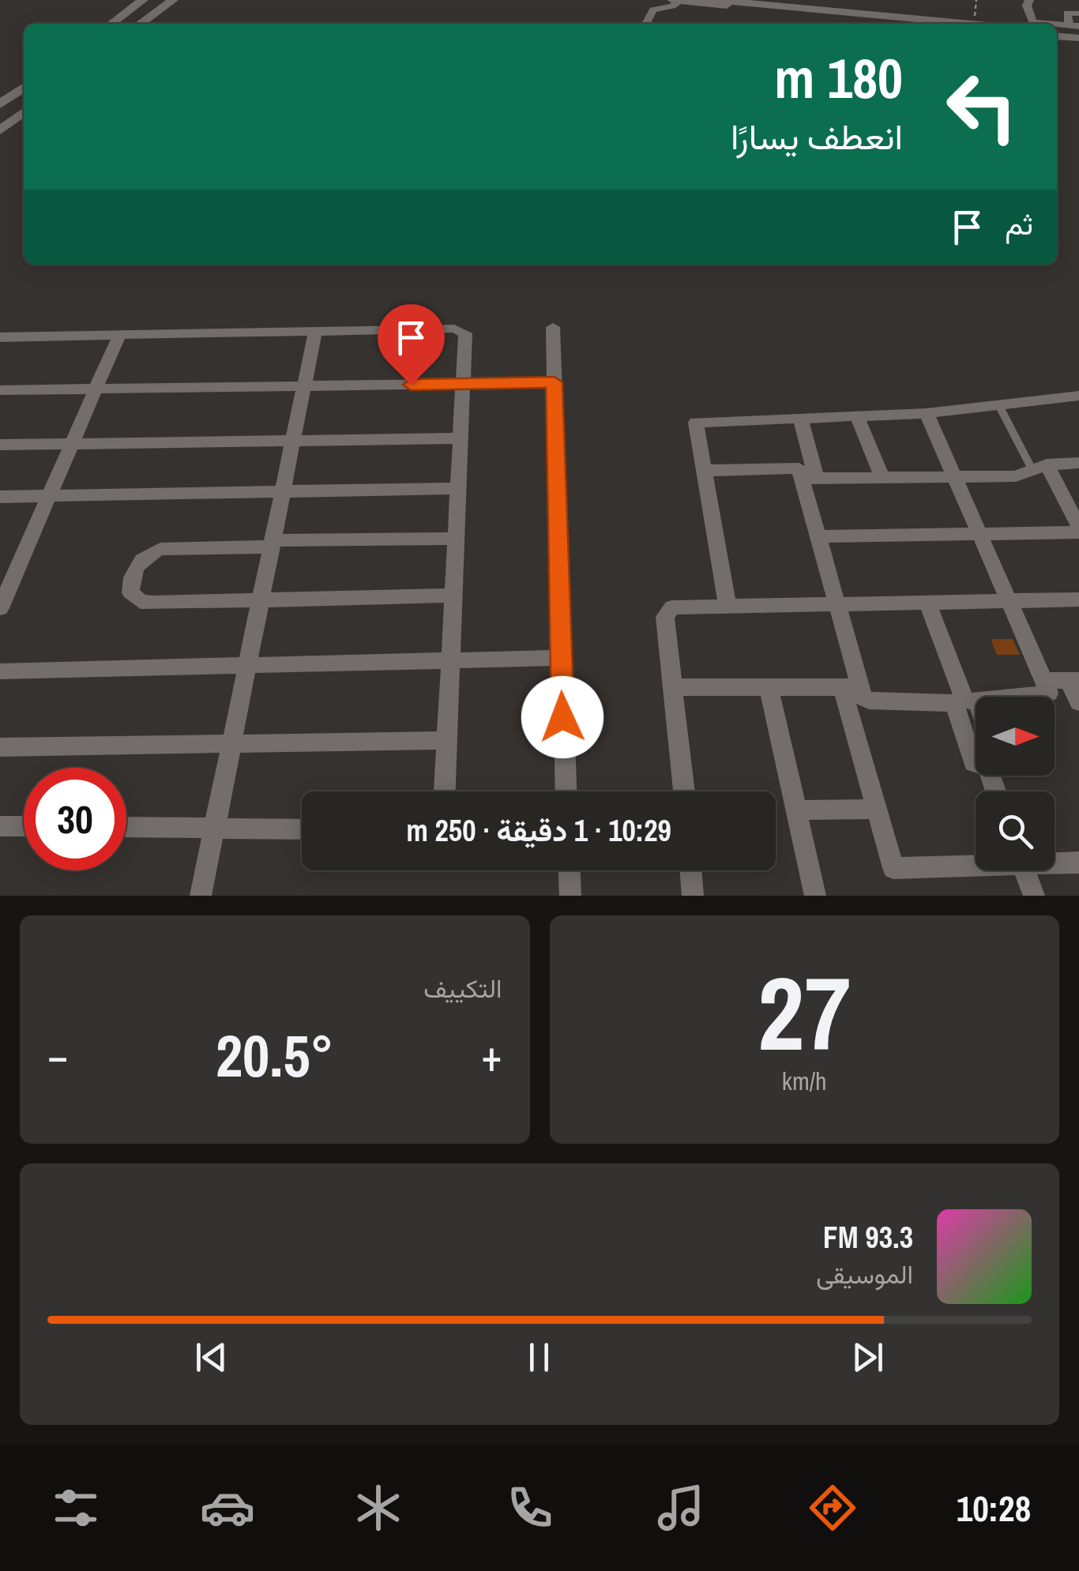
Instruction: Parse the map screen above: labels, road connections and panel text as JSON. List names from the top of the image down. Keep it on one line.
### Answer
{"north":"right","page":{"turn":["180 m","انعطف يسارًا"],"then":"ثم","limit":"30","trip":"10:29 · 1 دقيقة · 250 m","tile":[["27","km/h"],"التكييف"],"heat":["−","20.5°","+"],"song":["93.3 FM","الموسيقى"],"tabs":"10:28"}}
